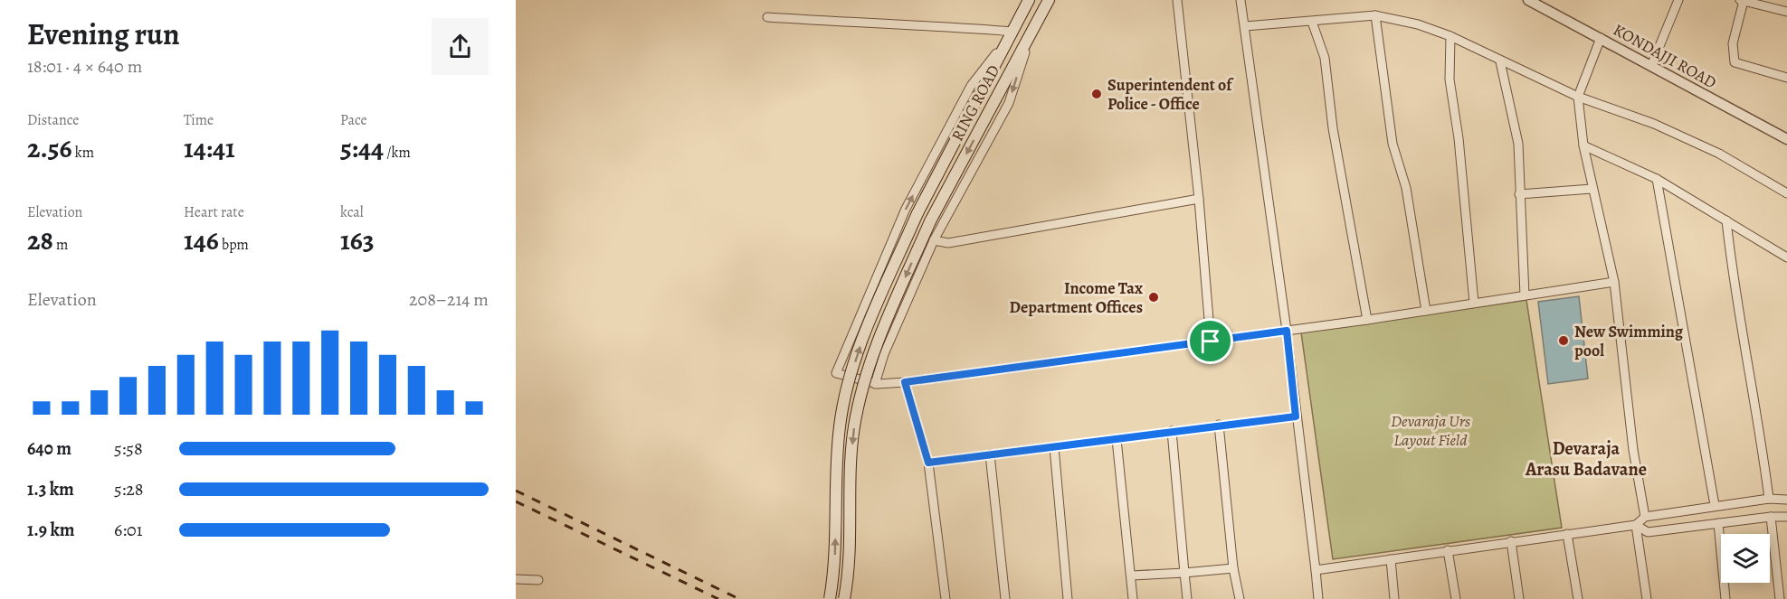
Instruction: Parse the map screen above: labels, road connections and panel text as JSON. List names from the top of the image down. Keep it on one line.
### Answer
{"streets":{"main road":["RING ROAD"],"street":["KONDAJJI ROAD"]},"districts":["Devaraja Arasu Badavane"],"parks":["Devaraja Urs Layout Field"],"places":["Superintendent of Police - Office","Income Tax Department Offices","New Swimming pool"],"page":{"heading":["Evening run","18:01 · 4 × 640 m"],"stats":[["Distance","2.56 km"],["Time","14:41"],["Pace","5:44 /km"],["Elevation","28 m"],["Heart rate","146 bpm"],["kcal","163"]],"chart":["Elevation","208–214 m"],"list":[{"name":"640 m","note":"5:58"},{"name":"1.3 km","note":"5:28"},{"name":"1.9 km","note":"6:01"}]}}
